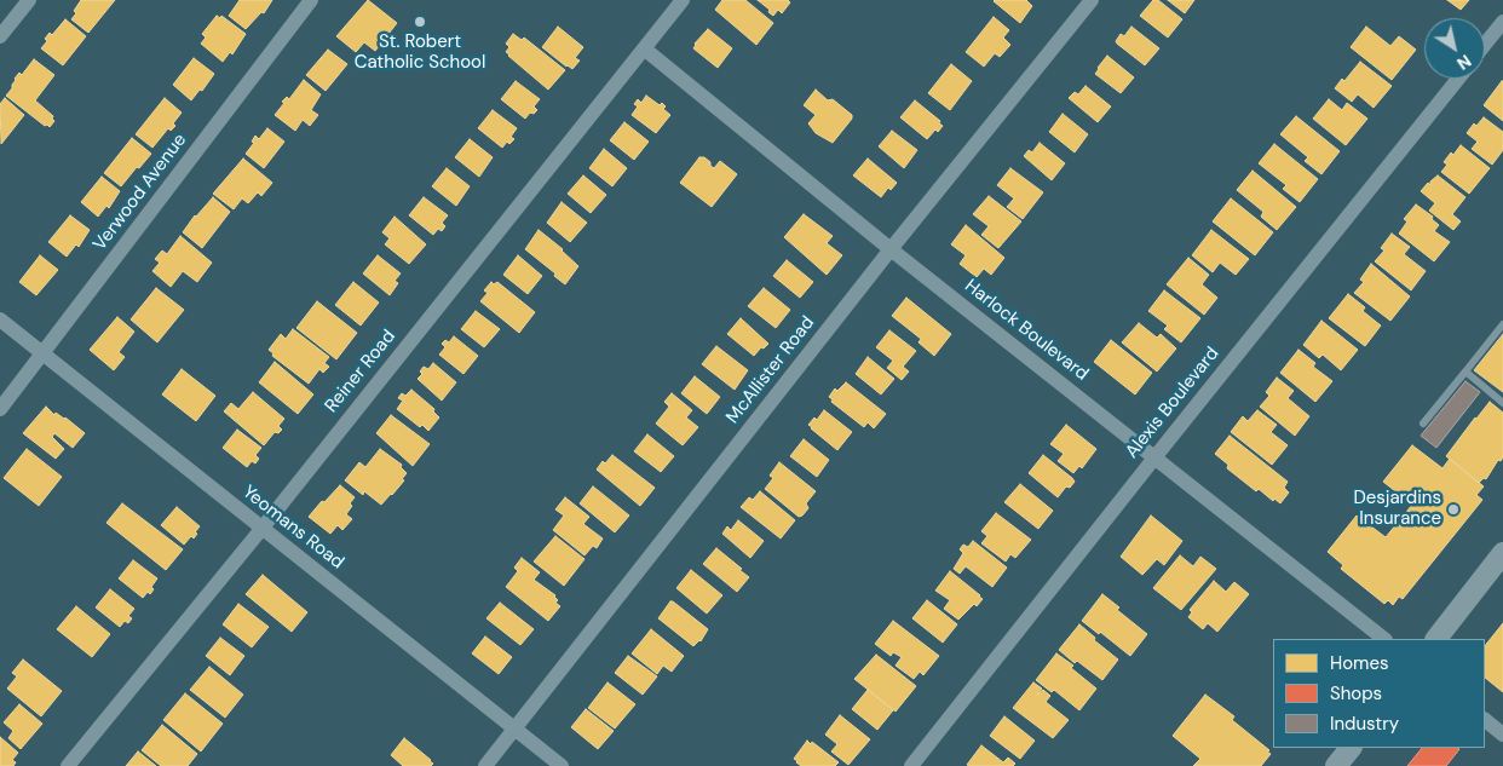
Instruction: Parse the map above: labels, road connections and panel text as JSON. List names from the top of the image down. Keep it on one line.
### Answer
{"streets":{"street":["Verwood Avenue","Harlock Boulevard","McAllister Road","Reiner Road","Alexis Boulevard","Yeomans Road"]},"crossings":[["Verwood Avenue","Yeomans Road"],["Harlock Boulevard","McAllister Road"],["Harlock Boulevard","Reiner Road"],["Harlock Boulevard","Alexis Boulevard"],["McAllister Road","Yeomans Road"],["Reiner Road","Yeomans Road"]],"places":["St. Robert Catholic School","Desjardins Insurance"],"legend":["Homes","Shops","Industry"],"north":"bottom right"}
